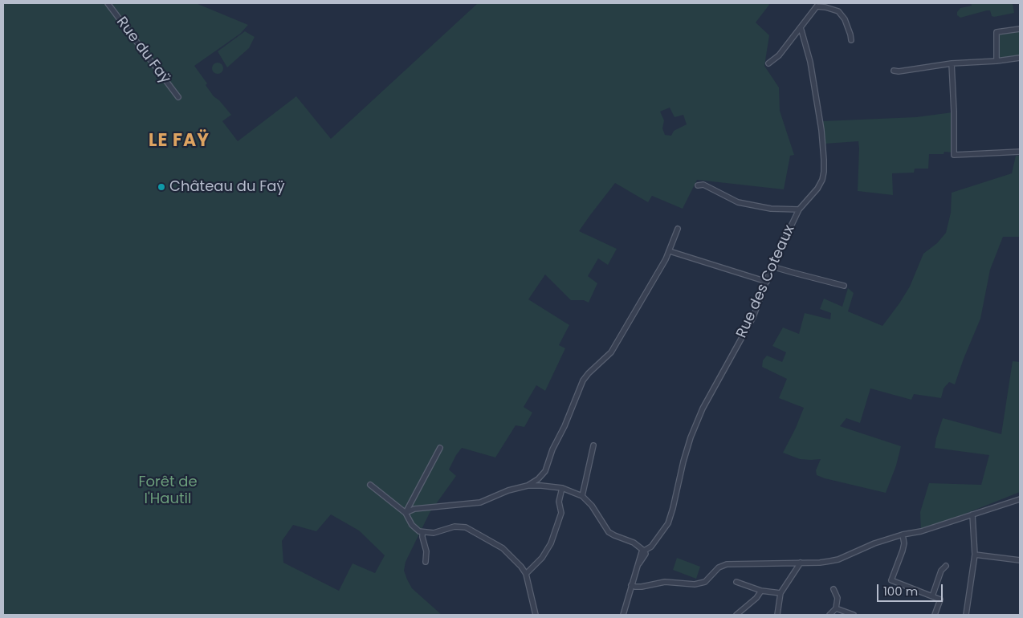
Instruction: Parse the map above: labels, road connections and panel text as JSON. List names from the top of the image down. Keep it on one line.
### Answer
{"streets":{"street":["Rue du Faÿ","Rue des Coteaux"]},"districts":["LE FAŸ"],"parks":["Forêt de l'Hautil"],"places":["Château du Faÿ"],"scale_bar":"100 m"}
